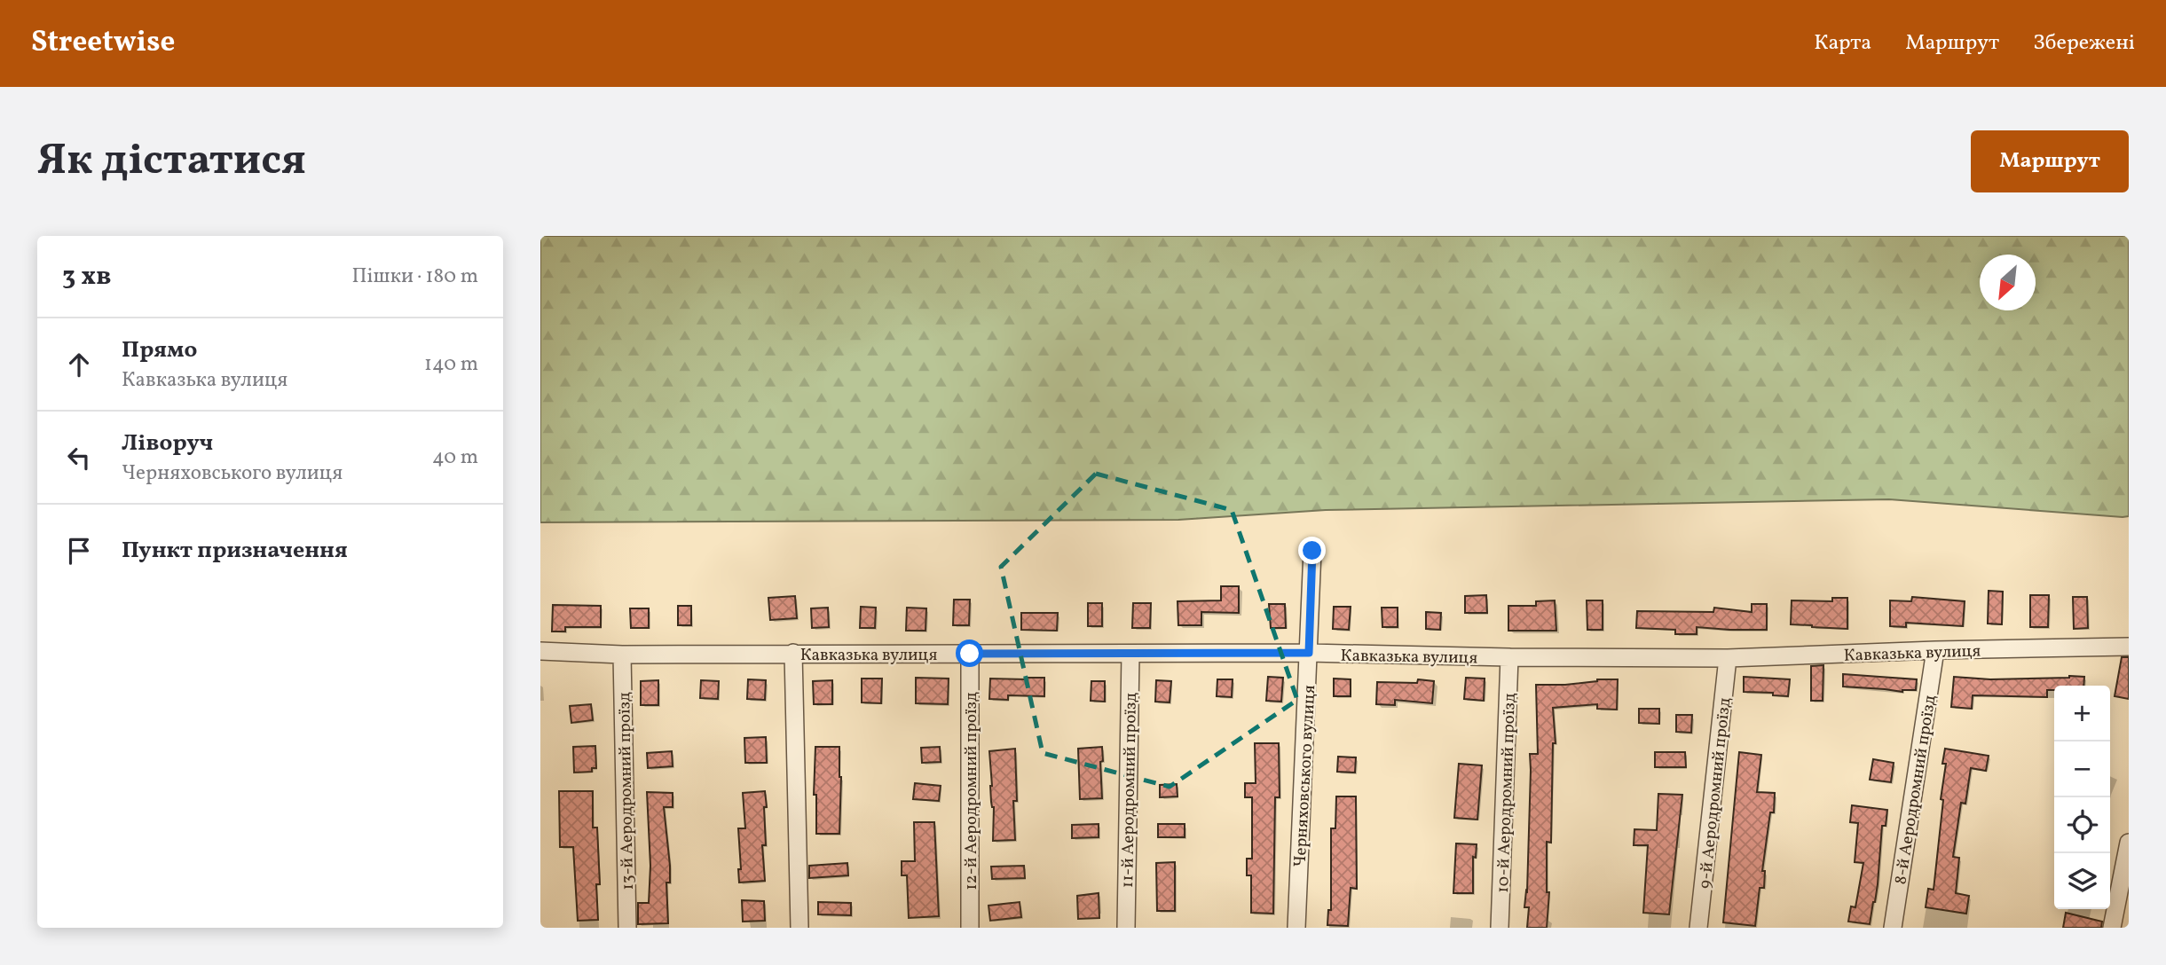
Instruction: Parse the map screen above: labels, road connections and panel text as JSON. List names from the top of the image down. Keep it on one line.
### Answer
{"streets":{"street":["Кавказька вулиця","Черняховського вулиця","8-й Аеродромний проїзд","11-й Аеродромний проїзд","13-й Аеродромний проїзд","12-й Аеродромний проїзд","10-й Аеродромний проїзд","9-й Аеродромний проїзд"]},"crossings":[["Кавказька вулиця","Черняховського вулиця"],["Кавказька вулиця","8-й Аеродромний проїзд"],["Кавказька вулиця","11-й Аеродромний проїзд"],["Кавказька вулиця","13-й Аеродромний проїзд"],["Кавказька вулиця","12-й Аеродромний проїзд"],["Кавказька вулиця","10-й Аеродромний проїзд"],["Кавказька вулиця","9-й Аеродромний проїзд"]],"north":"bottom left","page":{"header":"Streetwise","nav":["Карта","Маршрут","Збережені"],"buttons":"Маршрут","title":"Як дістатися","heading":["3 хв","Пішки · 180 m"],"list":[["Прямо","Кавказька вулиця","140 m"],["Ліворуч","Черняховського вулиця","40 m"],"Пункт призначення"],"map_buttons":["+","−"]}}
